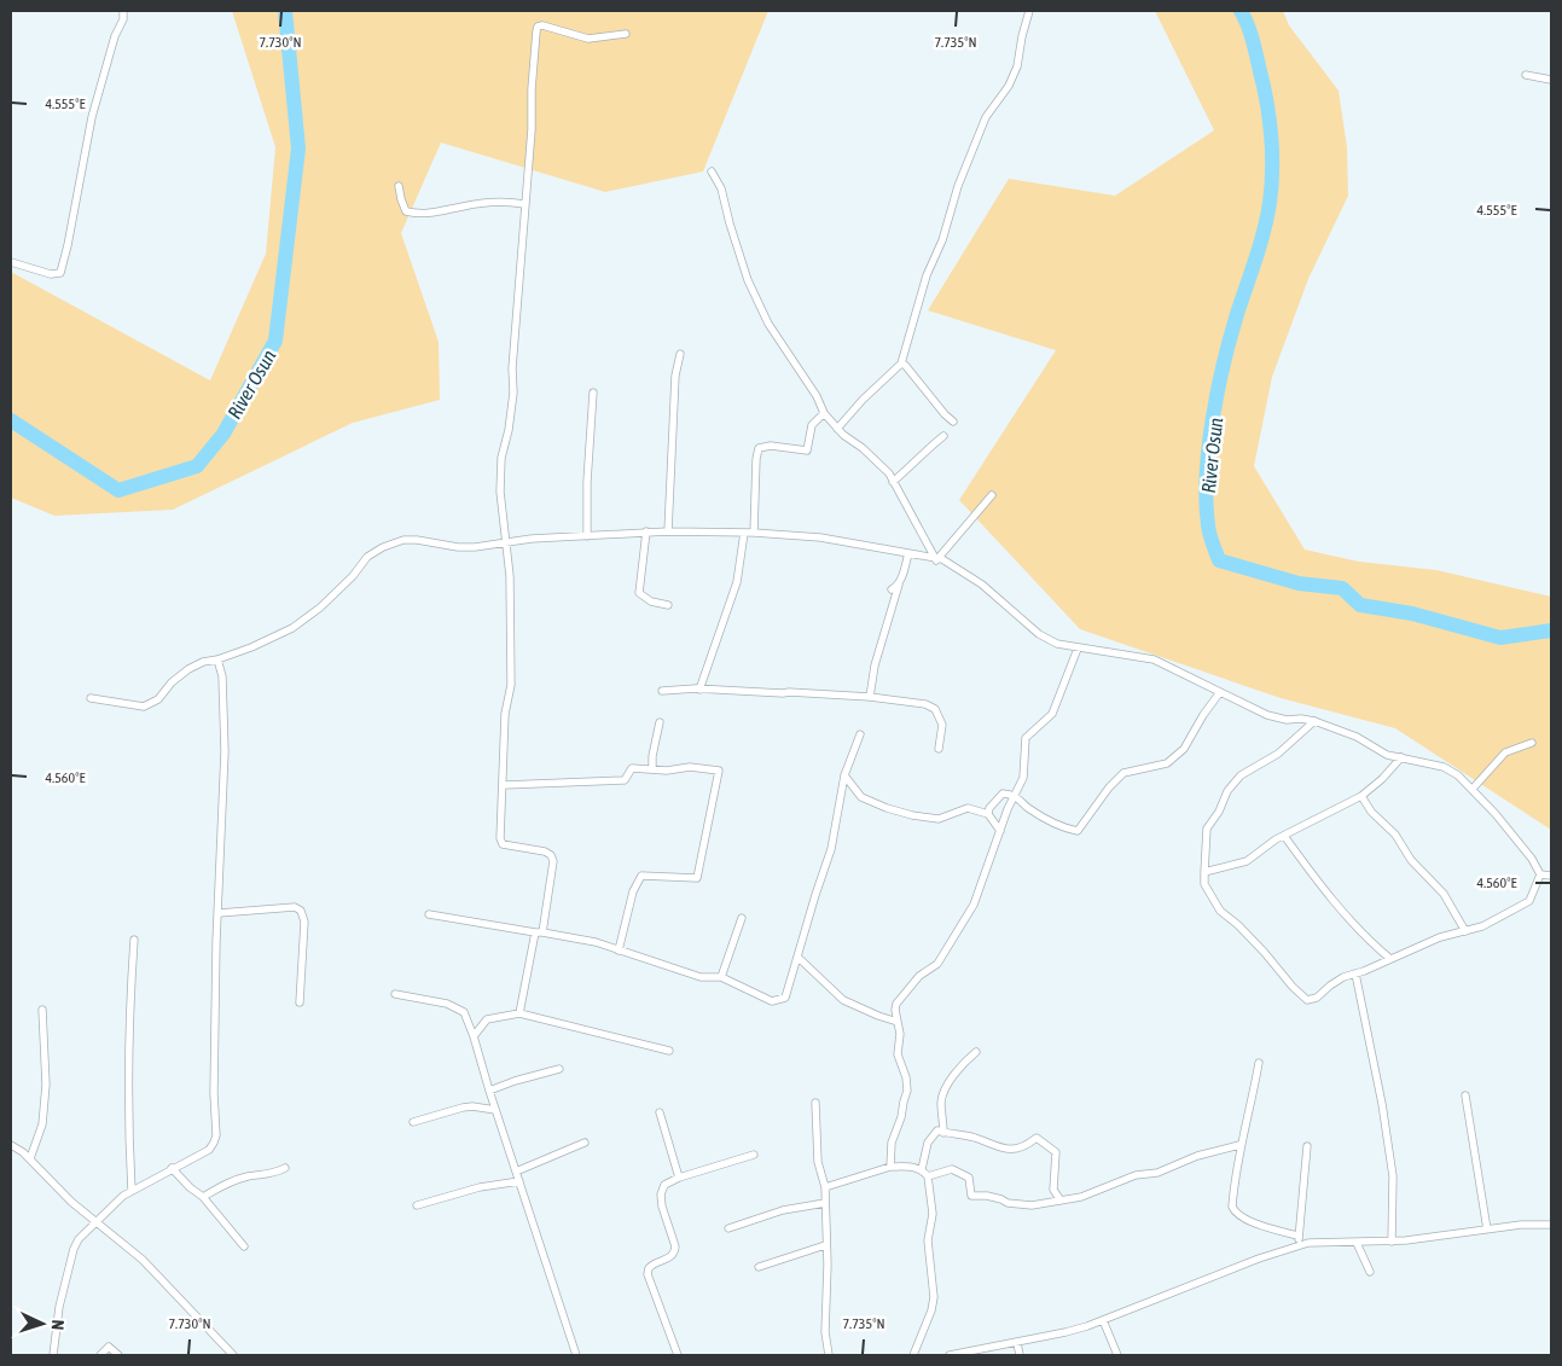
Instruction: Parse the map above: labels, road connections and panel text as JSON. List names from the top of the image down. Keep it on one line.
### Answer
{"water":["River Osun"],"north":"right","coordinates":["7.730°N","7.735°N","4.555°E","4.560°E"]}
